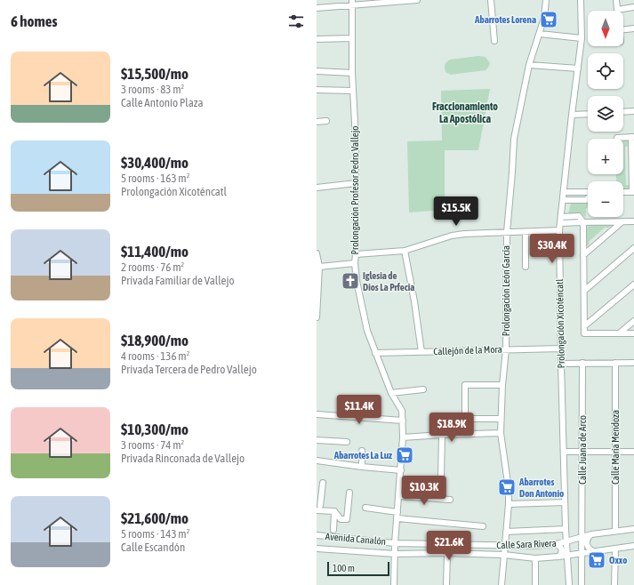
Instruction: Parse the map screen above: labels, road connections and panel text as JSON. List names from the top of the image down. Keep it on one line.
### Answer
{"streets":{"street":["Prolongación Profesor Pedro Vallejo","Prolongación León García","Prolongación Xicoténcatl","Callejón de la Mora","Calle María Mendoza","Calle Juana de Arco","Avenida Canalón","Calle Sara Rivera"]},"crossings":[["Prolongación Profesor Pedro Vallejo","Callejón de la Mora"],["Prolongación Profesor Pedro Vallejo","Avenida Canalón"],["Prolongación Profesor Pedro Vallejo","Calle Sara Rivera"],["Prolongación León García","Callejón de la Mora"],["Prolongación León García","Calle Sara Rivera"],["Prolongación Xicoténcatl","Callejón de la Mora"],["Prolongación Xicoténcatl","Calle Sara Rivera"],["Calle María Mendoza","Calle Sara Rivera"],["Calle Juana de Arco","Calle Sara Rivera"],["Avenida Canalón","Calle Sara Rivera"]],"districts":["Fraccionamiento La Apostólica"],"places":{"supermarket":["Abarrotes Lorena","Abarrotes La Luz","Abarrotes Don Antonio","Oxxo"],"church":["Iglesia de Dios La Prfecia"]},"scale_bar":"100 m","north":"bottom","page":{"heading":"6 homes","map_buttons":["+","−"],"list":[{"name":"$15,500/mo","note":"3 rooms · 83 m² · Calle Antonio Plaza"},{"name":"$30,400/mo","note":"5 rooms · 163 m² · Prolongación Xicoténcatl"},{"name":"$11,400/mo","note":"2 rooms · 76 m² · Privada Familiar de Vallejo"},{"name":"$18,900/mo","note":"4 rooms · 136 m² · Privada Tercera de Pedro Vallejo"},{"name":"$10,300/mo","note":"3 rooms · 74 m² · Privada Rinconada de Vallejo"},{"name":"$21,600/mo","note":"5 rooms · 143 m² · Calle Escandón"}],"price":["$15.5K","$30.4K","$11.4K","$18.9K","$10.3K","$21.6K"],"scale":"100 m"}}
